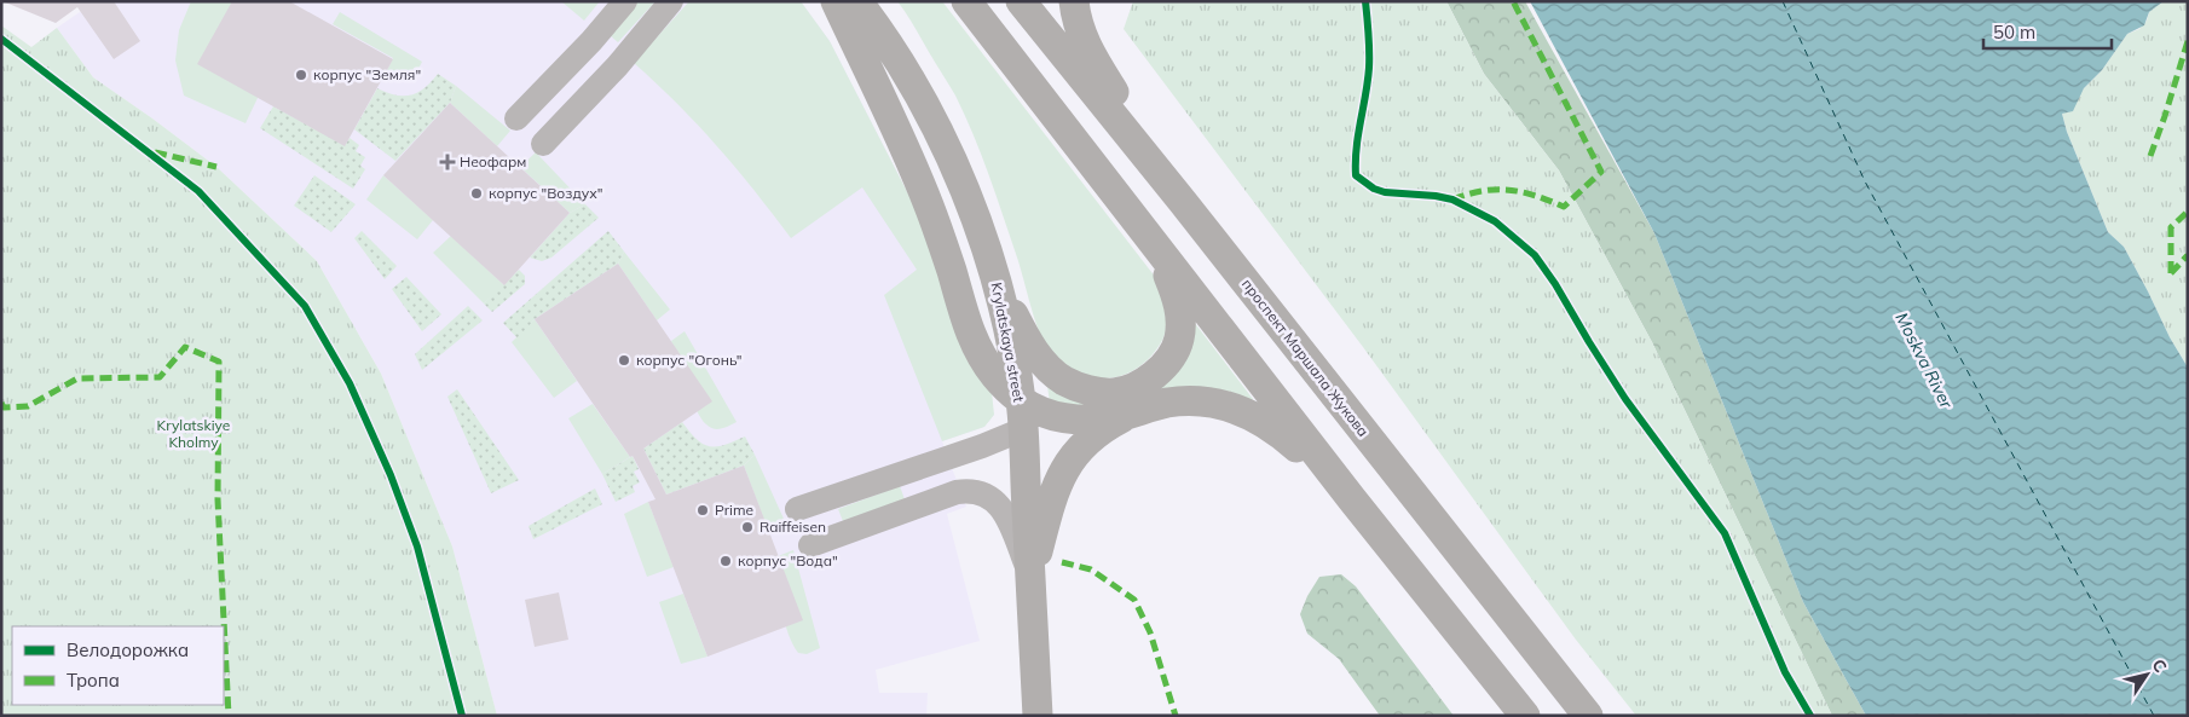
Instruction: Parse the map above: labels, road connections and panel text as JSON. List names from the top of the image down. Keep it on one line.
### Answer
{"streets":{"main road":["Krylatskaya street","проспект Маршала Жукова"]},"water":["Moskva River"],"parks":["Krylatskiye Kholmy"],"places":{"other":["корпус \"Земля\"","корпус \"Воздух\"","корпус \"Огонь\"","Prime","Raiffeisen","корпус \"Вода\""],"health":["Неофарм"]},"legend":["Велодорожка","Тропа"],"scale_bar":"50 m","north":"top right"}
